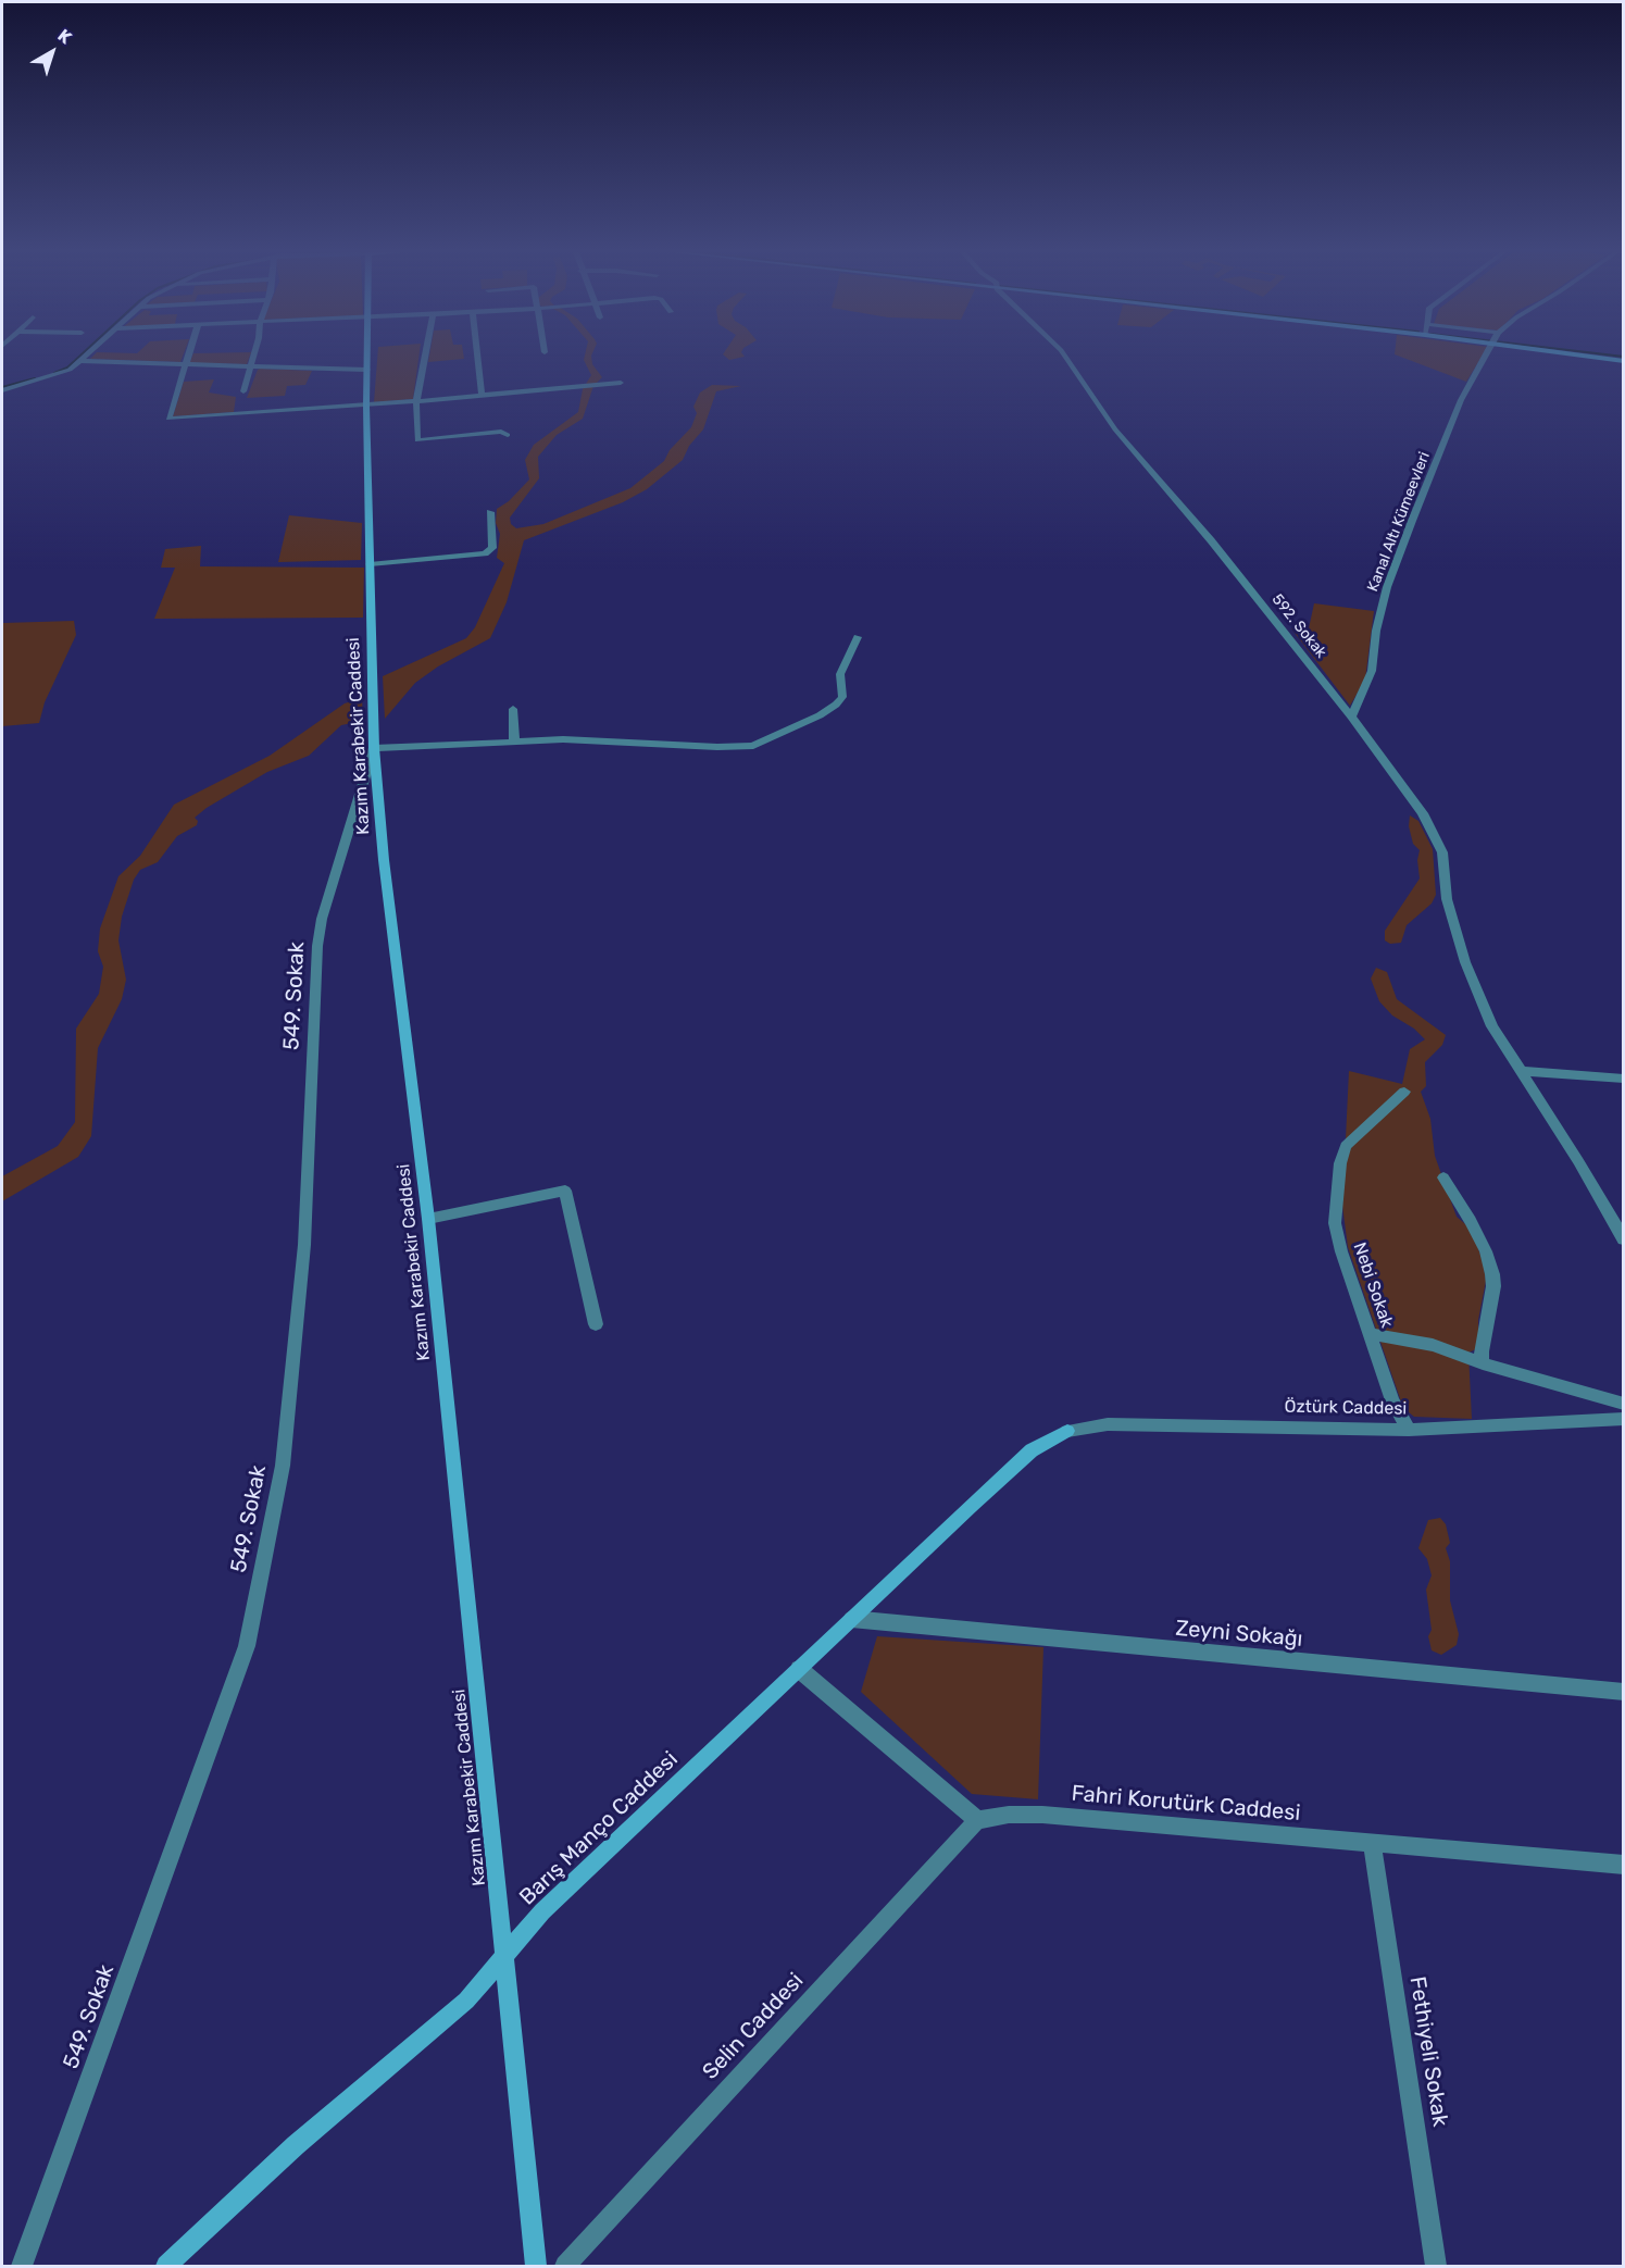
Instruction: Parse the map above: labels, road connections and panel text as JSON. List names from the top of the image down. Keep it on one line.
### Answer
{"streets":{"street":["Kanal Altı Kümeevleri","592. Sokak","Kazım Karabekir Caddesi","549. Sokak","Nebi Sokak","Öztürk Caddesi","Zeyni Sokağı","Fahri Korutürk Caddesi","Barış Manço Caddesi","Selin Caddesi","Fethiyeli Sokak"]},"crossings":[["Kanal Altı Kümeevleri","592. Sokak"],["Kazım Karabekir Caddesi","549. Sokak"],["Kazım Karabekir Caddesi","Barış Manço Caddesi"],["Nebi Sokak","Öztürk Caddesi"],["Öztürk Caddesi","Barış Manço Caddesi"],["Zeyni Sokağı","Barış Manço Caddesi"],["Fahri Korutürk Caddesi","Selin Caddesi"],["Fahri Korutürk Caddesi","Fethiyeli Sokak"]],"north":"top right"}
